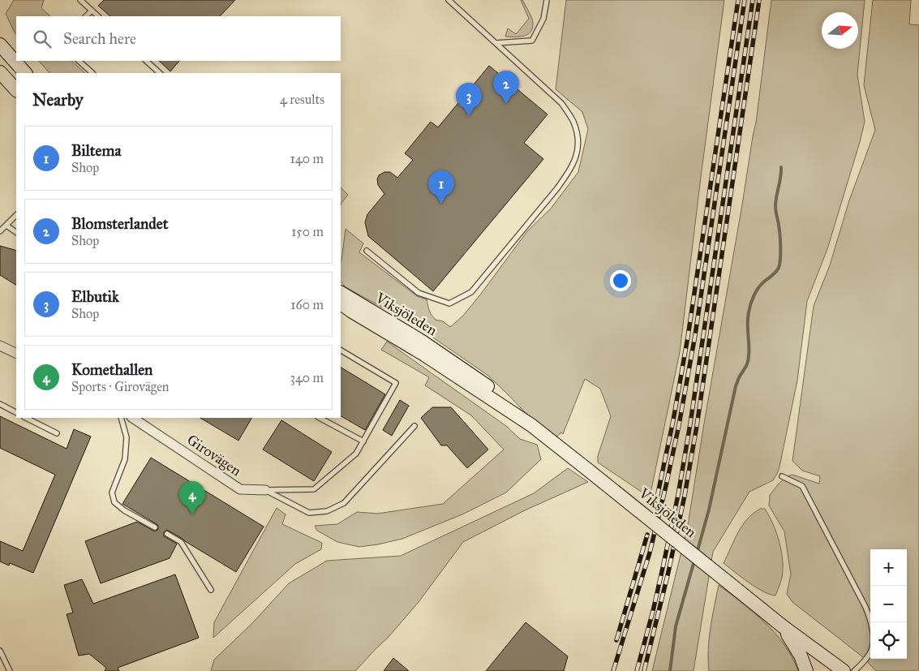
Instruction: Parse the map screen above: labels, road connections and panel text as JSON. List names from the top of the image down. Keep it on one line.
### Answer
{"streets":{"main road":["Viksjöleden"],"street":["Girovägen"]},"north":"right","page":{"search":"Search here","pins":["2","3","1","4"],"heading":["Nearby","4 results"],"list":[{"mark":"1","name":"Biltema","note":"Shop","value":"140 m"},{"mark":"2","name":"Blomsterlandet","note":"Shop","value":"150 m"},{"mark":"3","name":"Elbutik","note":"Shop","value":"160 m"},{"mark":"4","name":"Komethallen","note":"Sports · Girovägen","value":"340 m"}],"map_buttons":["+","−"]}}
